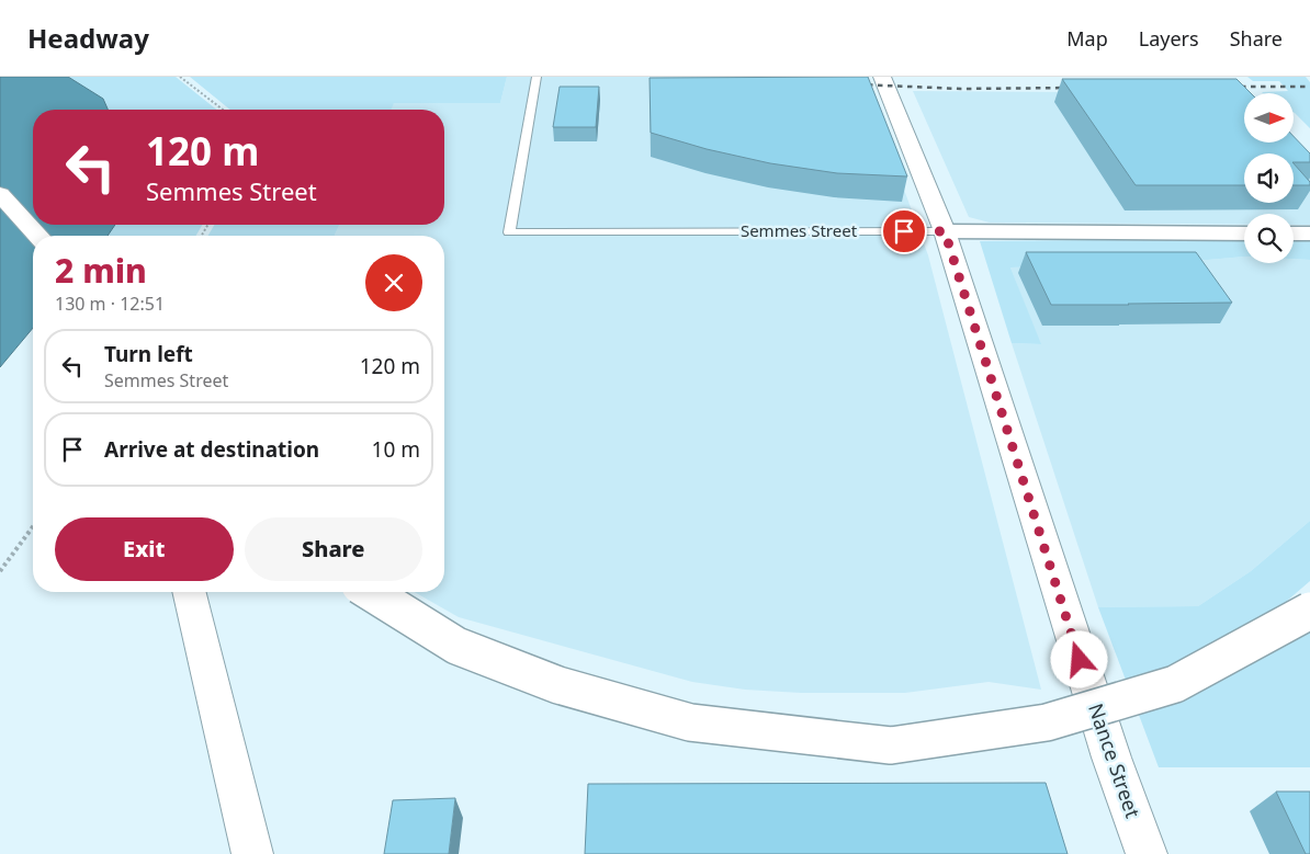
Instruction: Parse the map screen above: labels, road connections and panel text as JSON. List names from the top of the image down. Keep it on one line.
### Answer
{"streets":{"main road":["Nance Street"],"street":["Semmes Street"]},"crossings":[["Semmes Street","Nance Street"]],"north":"right","page":{"header":"Headway","nav":["Map","Layers","Share"],"turn":["120 m","Semmes Street"],"heading":["2 min","130 m · 12:51"],"list":[{"name":"Turn left","note":"Semmes Street","value":"120 m"},{"name":"Arrive at destination","value":"10 m"}],"buttons":["Exit","Share"]}}
